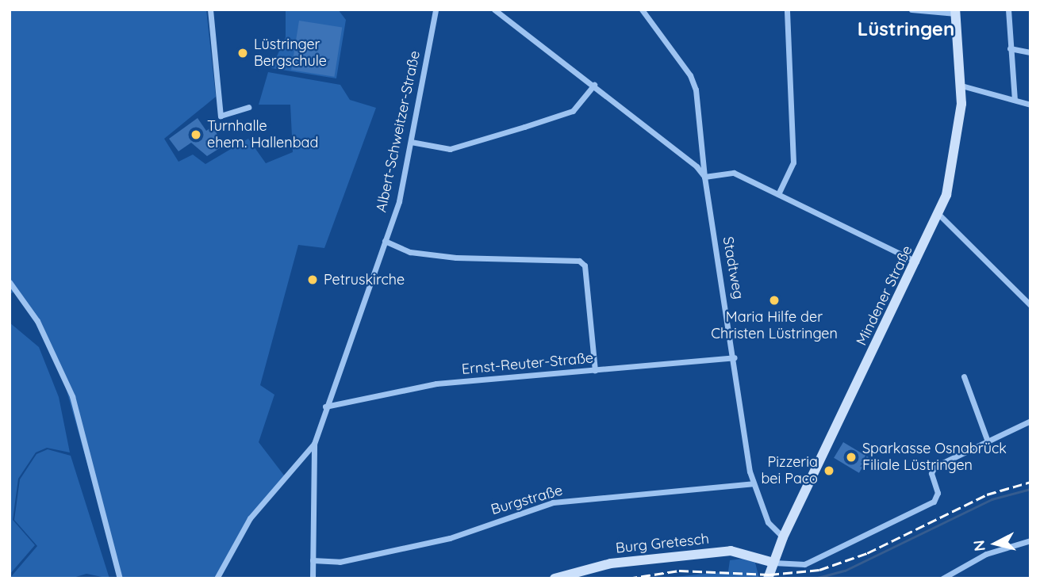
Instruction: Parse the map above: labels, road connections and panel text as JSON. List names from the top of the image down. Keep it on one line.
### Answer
{"streets":{"main road":["Mindener Straße","Burg Gretesch"],"street":["Albert-Schweitzer-Straße","Stadtweg","Ernst-Reuter-Straße","Burgstraße"]},"crossings":[["Albert-Schweitzer-Straße","Ernst-Reuter-Straße"],["Albert-Schweitzer-Straße","Burgstraße"],["Stadtweg","Mindener Straße"],["Stadtweg","Ernst-Reuter-Straße"],["Stadtweg","Burgstraße"],["Mindener Straße","Burg Gretesch"]],"districts":["Lüstringen"],"places":["Lüstringer Bergschule","Turnhalle ehem. Hallenbad","Petruskirche","Maria Hilfe der Christen Lüstringen","Sparkasse Osnabrück Filiale Lüstringen","Pizzeria bei Paco"],"north":"left"}
